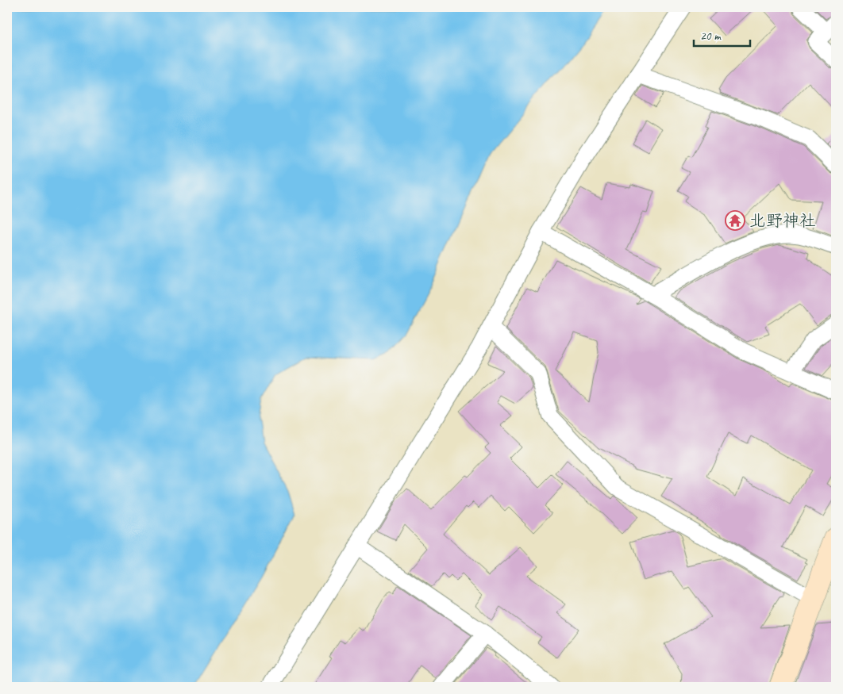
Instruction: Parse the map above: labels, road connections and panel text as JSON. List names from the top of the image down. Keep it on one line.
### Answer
{"places":{"temple":["北野神社"]},"scale_bar":"20 m"}
